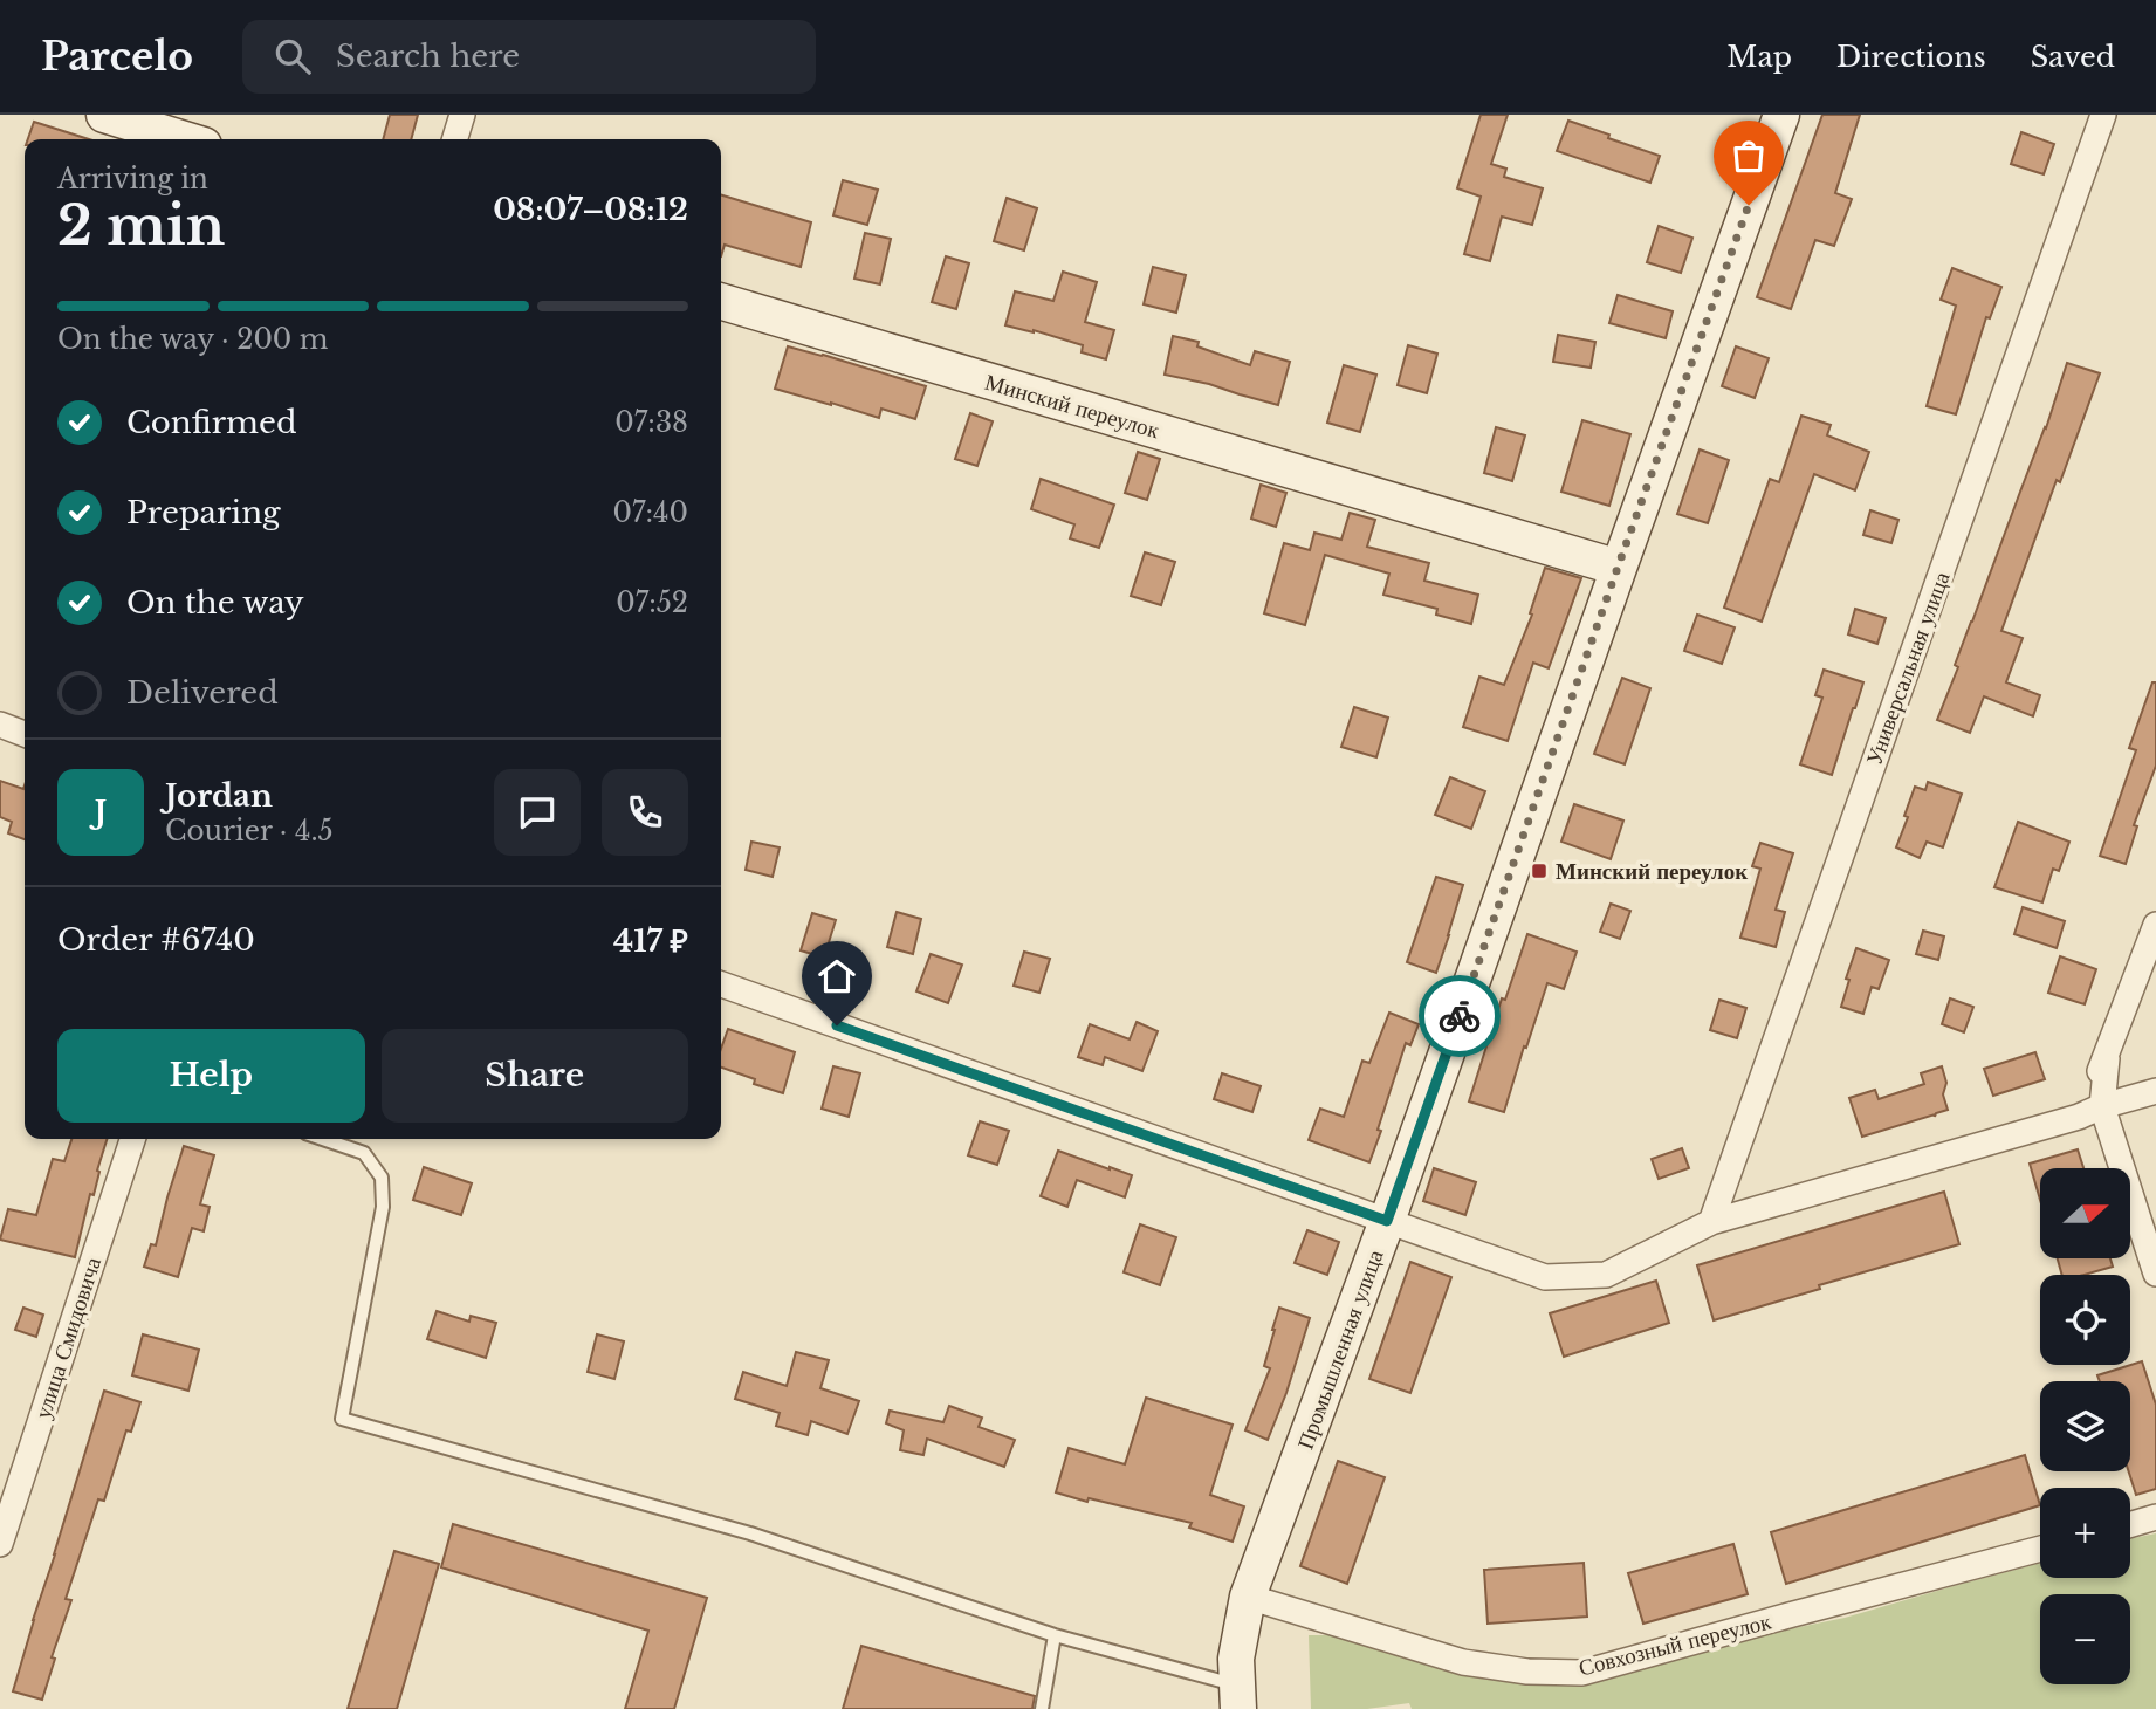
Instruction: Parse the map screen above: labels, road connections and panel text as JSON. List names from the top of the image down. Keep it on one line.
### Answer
{"streets":{"main road":["Минский переулок","Промышленная улица"],"street":["Универсальная улица","улица Смидовича","Совхозный переулок"]},"crossings":[["Минский переулок","Промышленная улица"],["Промышленная улица","Совхозный переулок"]],"places":{"transit":["Минский переулок"]},"north":"right","page":{"header":"Parcelo","search":"Search here","nav":["Map","Directions","Saved"],"heading":["2 min","Arriving in","08:07–08:12"],"panel":["Jordan","Courier · 4.5","Order #6740","417 ₽"],"bar":"On the way · 200 m","list":[["Confirmed","07:38"],["Preparing","07:40"],["On the way","07:52"],"Delivered"],"round":"J","buttons":["Help","Share"],"map_buttons":["+","−"]}}
